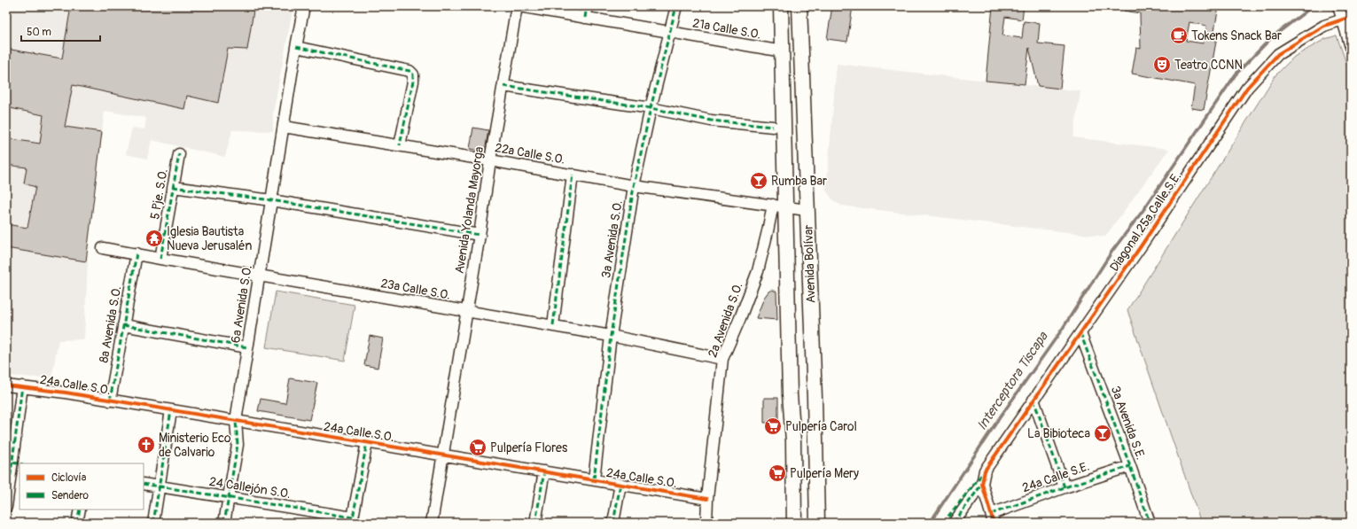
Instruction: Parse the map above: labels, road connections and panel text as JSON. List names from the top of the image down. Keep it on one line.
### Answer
{"streets":{"main road":["Avenida Bolívar"],"street":["21a Calle S.O.","22a Calle S.O.","5 Pje. S.O.","Avenida Yolanda Mayorga","Diagonal 25a Calle S.E.","3a Avenida S.O.","23a Calle S.O.","6a Avenida S.O.","2a Avenida S.O.","8a Avenida S.O.","24a Calle S.O.","3a Avenida S.E.","24a Calle S.E.","24 Callejón S.O."]},"crossings":[["21a Calle S.O.","3a Avenida S.O."],["21a Calle S.O.","Avenida Bolívar"],["22a Calle S.O.","Avenida Yolanda Mayorga"],["22a Calle S.O.","3a Avenida S.O."],["22a Calle S.O.","Avenida Bolívar"],["22a Calle S.O.","6a Avenida S.O."],["22a Calle S.O.","2a Avenida S.O."],["5 Pje. S.O.","23a Calle S.O."],["Avenida Yolanda Mayorga","23a Calle S.O."],["Avenida Yolanda Mayorga","24a Calle S.O."],["Diagonal 25a Calle S.E.","3a Avenida S.E."],["3a Avenida S.O.","23a Calle S.O."],["3a Avenida S.O.","24a Calle S.O."],["Avenida Bolívar","2a Avenida S.O."],["23a Calle S.O.","6a Avenida S.O."],["23a Calle S.O.","2a Avenida S.O."],["23a Calle S.O.","8a Avenida S.O."],["6a Avenida S.O.","24a Calle S.O."],["6a Avenida S.O.","24 Callejón S.O."],["2a Avenida S.O.","24a Calle S.O."],["8a Avenida S.O.","24a Calle S.O."],["3a Avenida S.E.","24a Calle S.E."]],"water":["Interceptora Tiscapa"],"places":{"cafe":["Tokens Snack Bar"],"theatre":["Teatro CCNN"],"bar":["Rumba Bar","La Bibioteca"],"temple":["Iglesia Bautista Nueva Jerusalén"],"supermarket":["Pulpería Carol","Pulpería Flores","Pulpería Mery"],"church":["Ministerio Eco de Calvario"]},"legend":["Ciclovía","Sendero"],"scale_bar":"50 m"}
